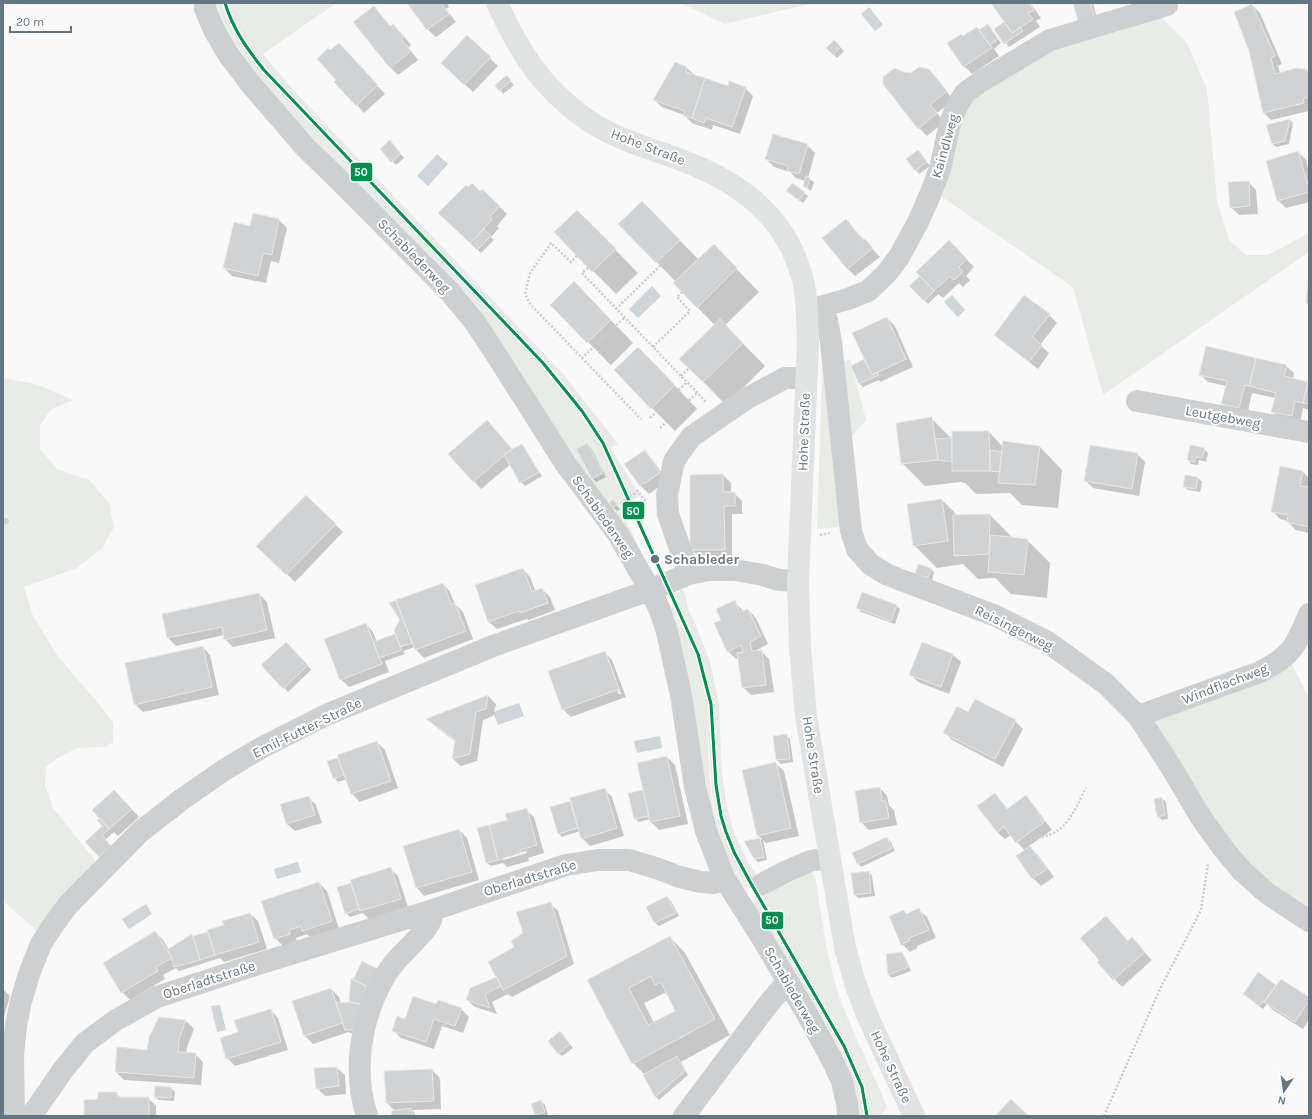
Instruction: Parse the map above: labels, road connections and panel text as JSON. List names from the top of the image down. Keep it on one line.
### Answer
{"streets":{"main road":["Hohe Straße"],"street":["Kaindlweg","Schablederweg","Leutgebweg","Reisingerweg","Windflachweg","Emil-Futter-Straße","Oberladtstraße"]},"crossings":[["Kaindlweg","Hohe Straße"],["Kaindlweg","Reisingerweg"],["Hohe Straße","Reisingerweg"],["Hohe Straße","Emil-Futter-Straße"],["Schablederweg","Emil-Futter-Straße"],["Schablederweg","Oberladtstraße"],["Reisingerweg","Windflachweg"]],"places":["Schableder"],"lines":["transit line 50"],"scale_bar":"20 m","north":"bottom"}
